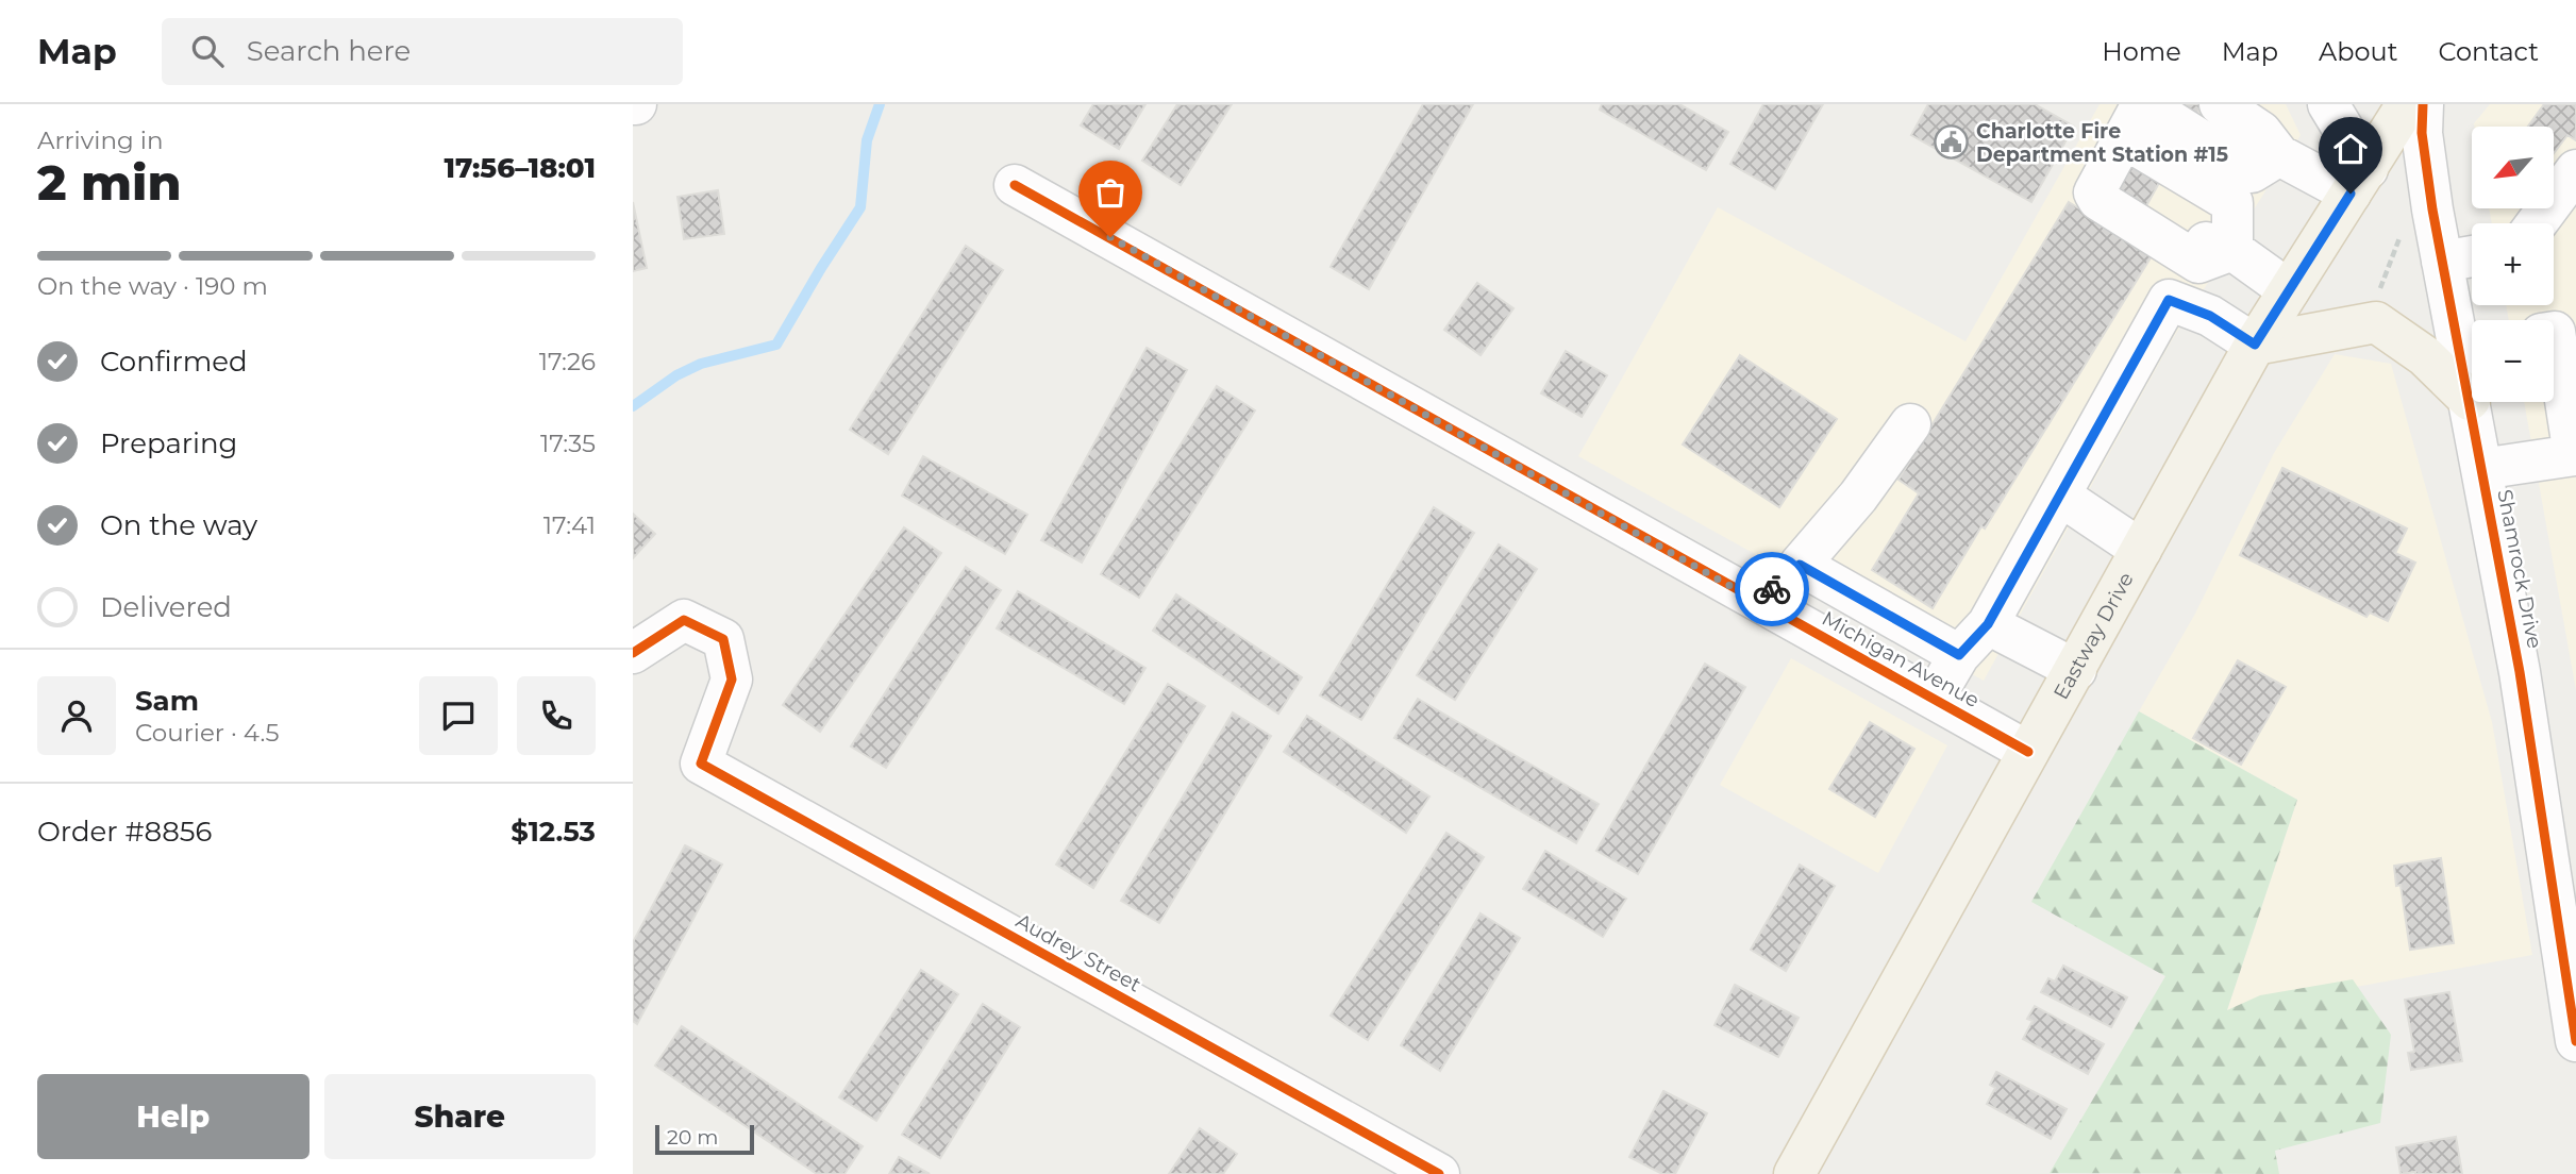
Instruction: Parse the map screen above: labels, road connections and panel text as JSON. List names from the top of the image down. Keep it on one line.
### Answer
{"streets":{"main road":["Eastway Drive"],"street":["Shamrock Drive","Michigan Avenue","Audrey Street"]},"crossings":[["Eastway Drive","Michigan Avenue"]],"places":{"public building":["Charlotte Fire Department Station #15"]},"scale_bar":"20 m","north":"bottom left","page":{"header":"Map","search":"Search here","nav":["Home","Map","About","Contact"],"heading":["2 min","Arriving in","17:56–18:01"],"panel":["Sam","Courier · 4.5","Order #8856","$12.53"],"map_buttons":["+","−"],"bar":"On the way · 190 m","list":[["Confirmed","17:26"],["Preparing","17:35"],["On the way","17:41"],"Delivered"],"buttons":["Help","Share"],"scale":"20 m"}}
